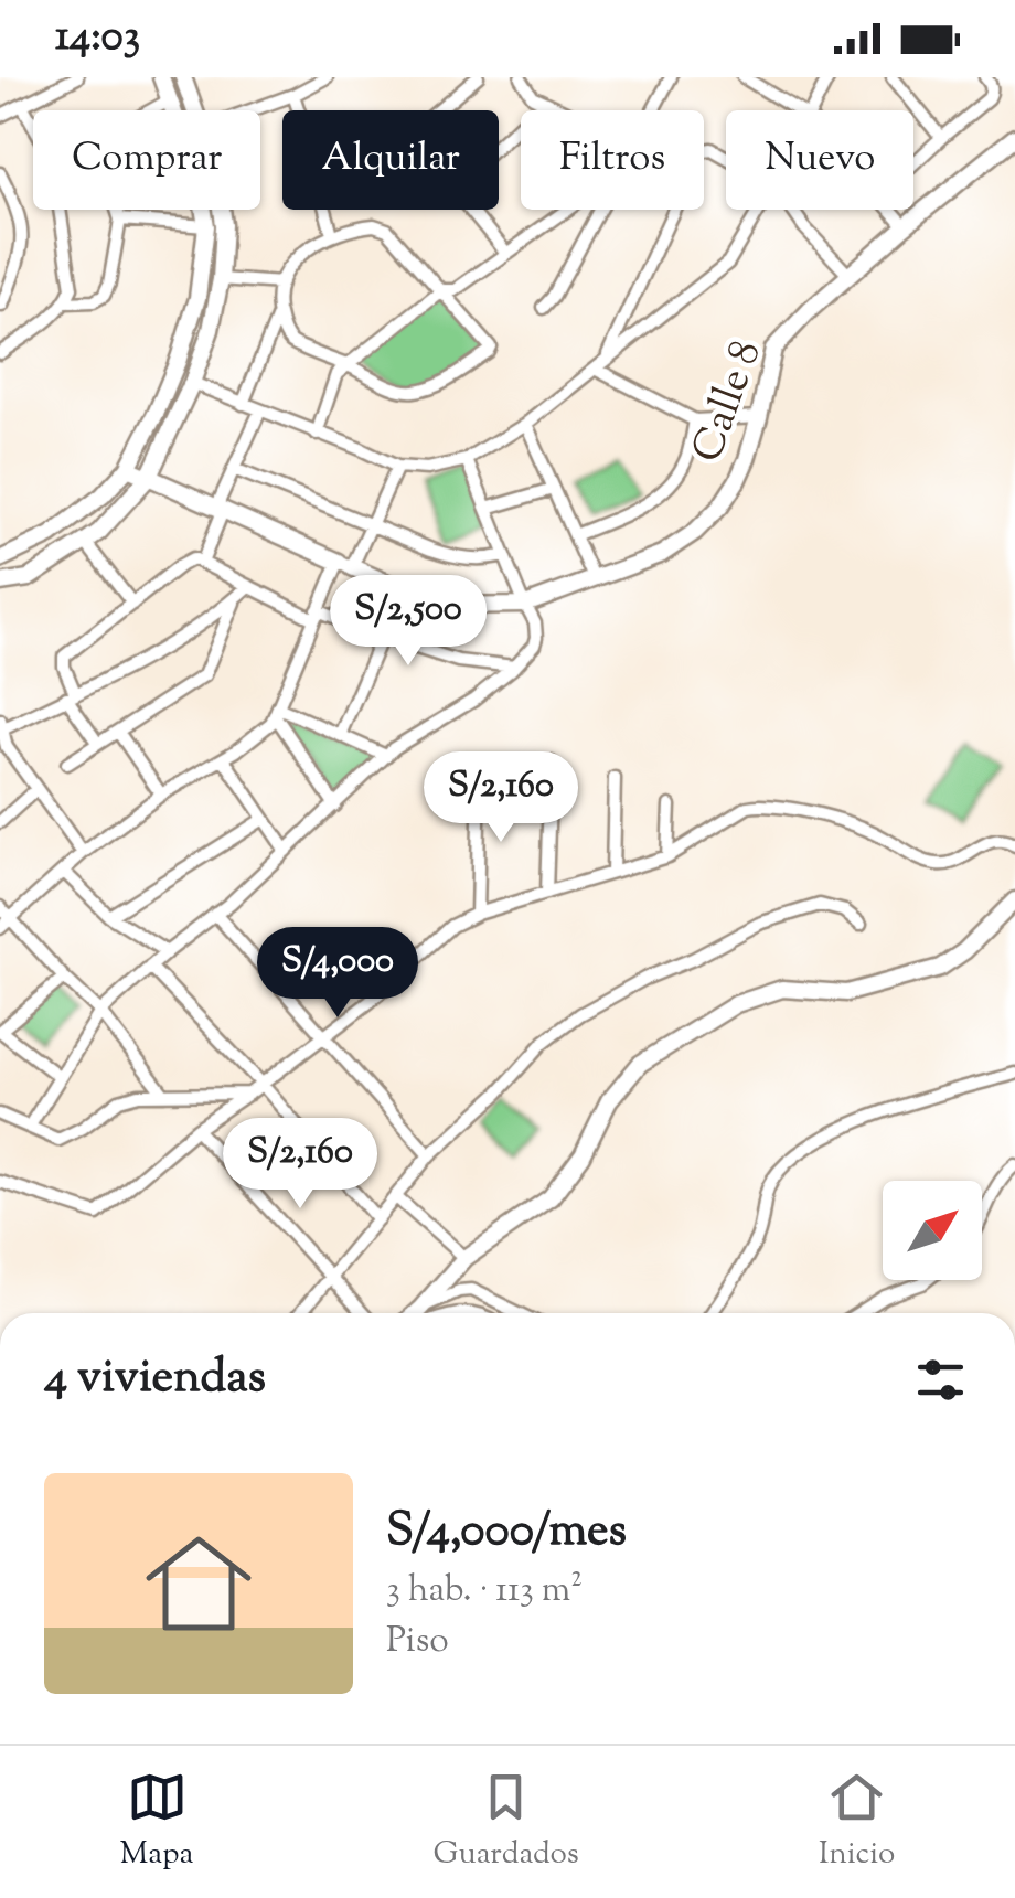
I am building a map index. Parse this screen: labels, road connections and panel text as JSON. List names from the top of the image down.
{
  "streets": {
    "street": ["Calle 8"]
  },
  "north": "top right",
  "page": {
    "status": "14:03",
    "chip": [
      "Comprar",
      "Alquilar",
      "Filtros",
      "Nuevo"
    ],
    "price": [
      "S/2,500",
      "S/2,160",
      "S/4,000",
      "S/2,160"
    ],
    "heading": "4 viviendas",
    "list": [
      {
        "name": "S/4,000/mes",
        "note": "3 hab. · 113 m² · Piso"
      }
    ],
    "tabs": ["Mapa", "Guardados", "Inicio"]
  }
}
